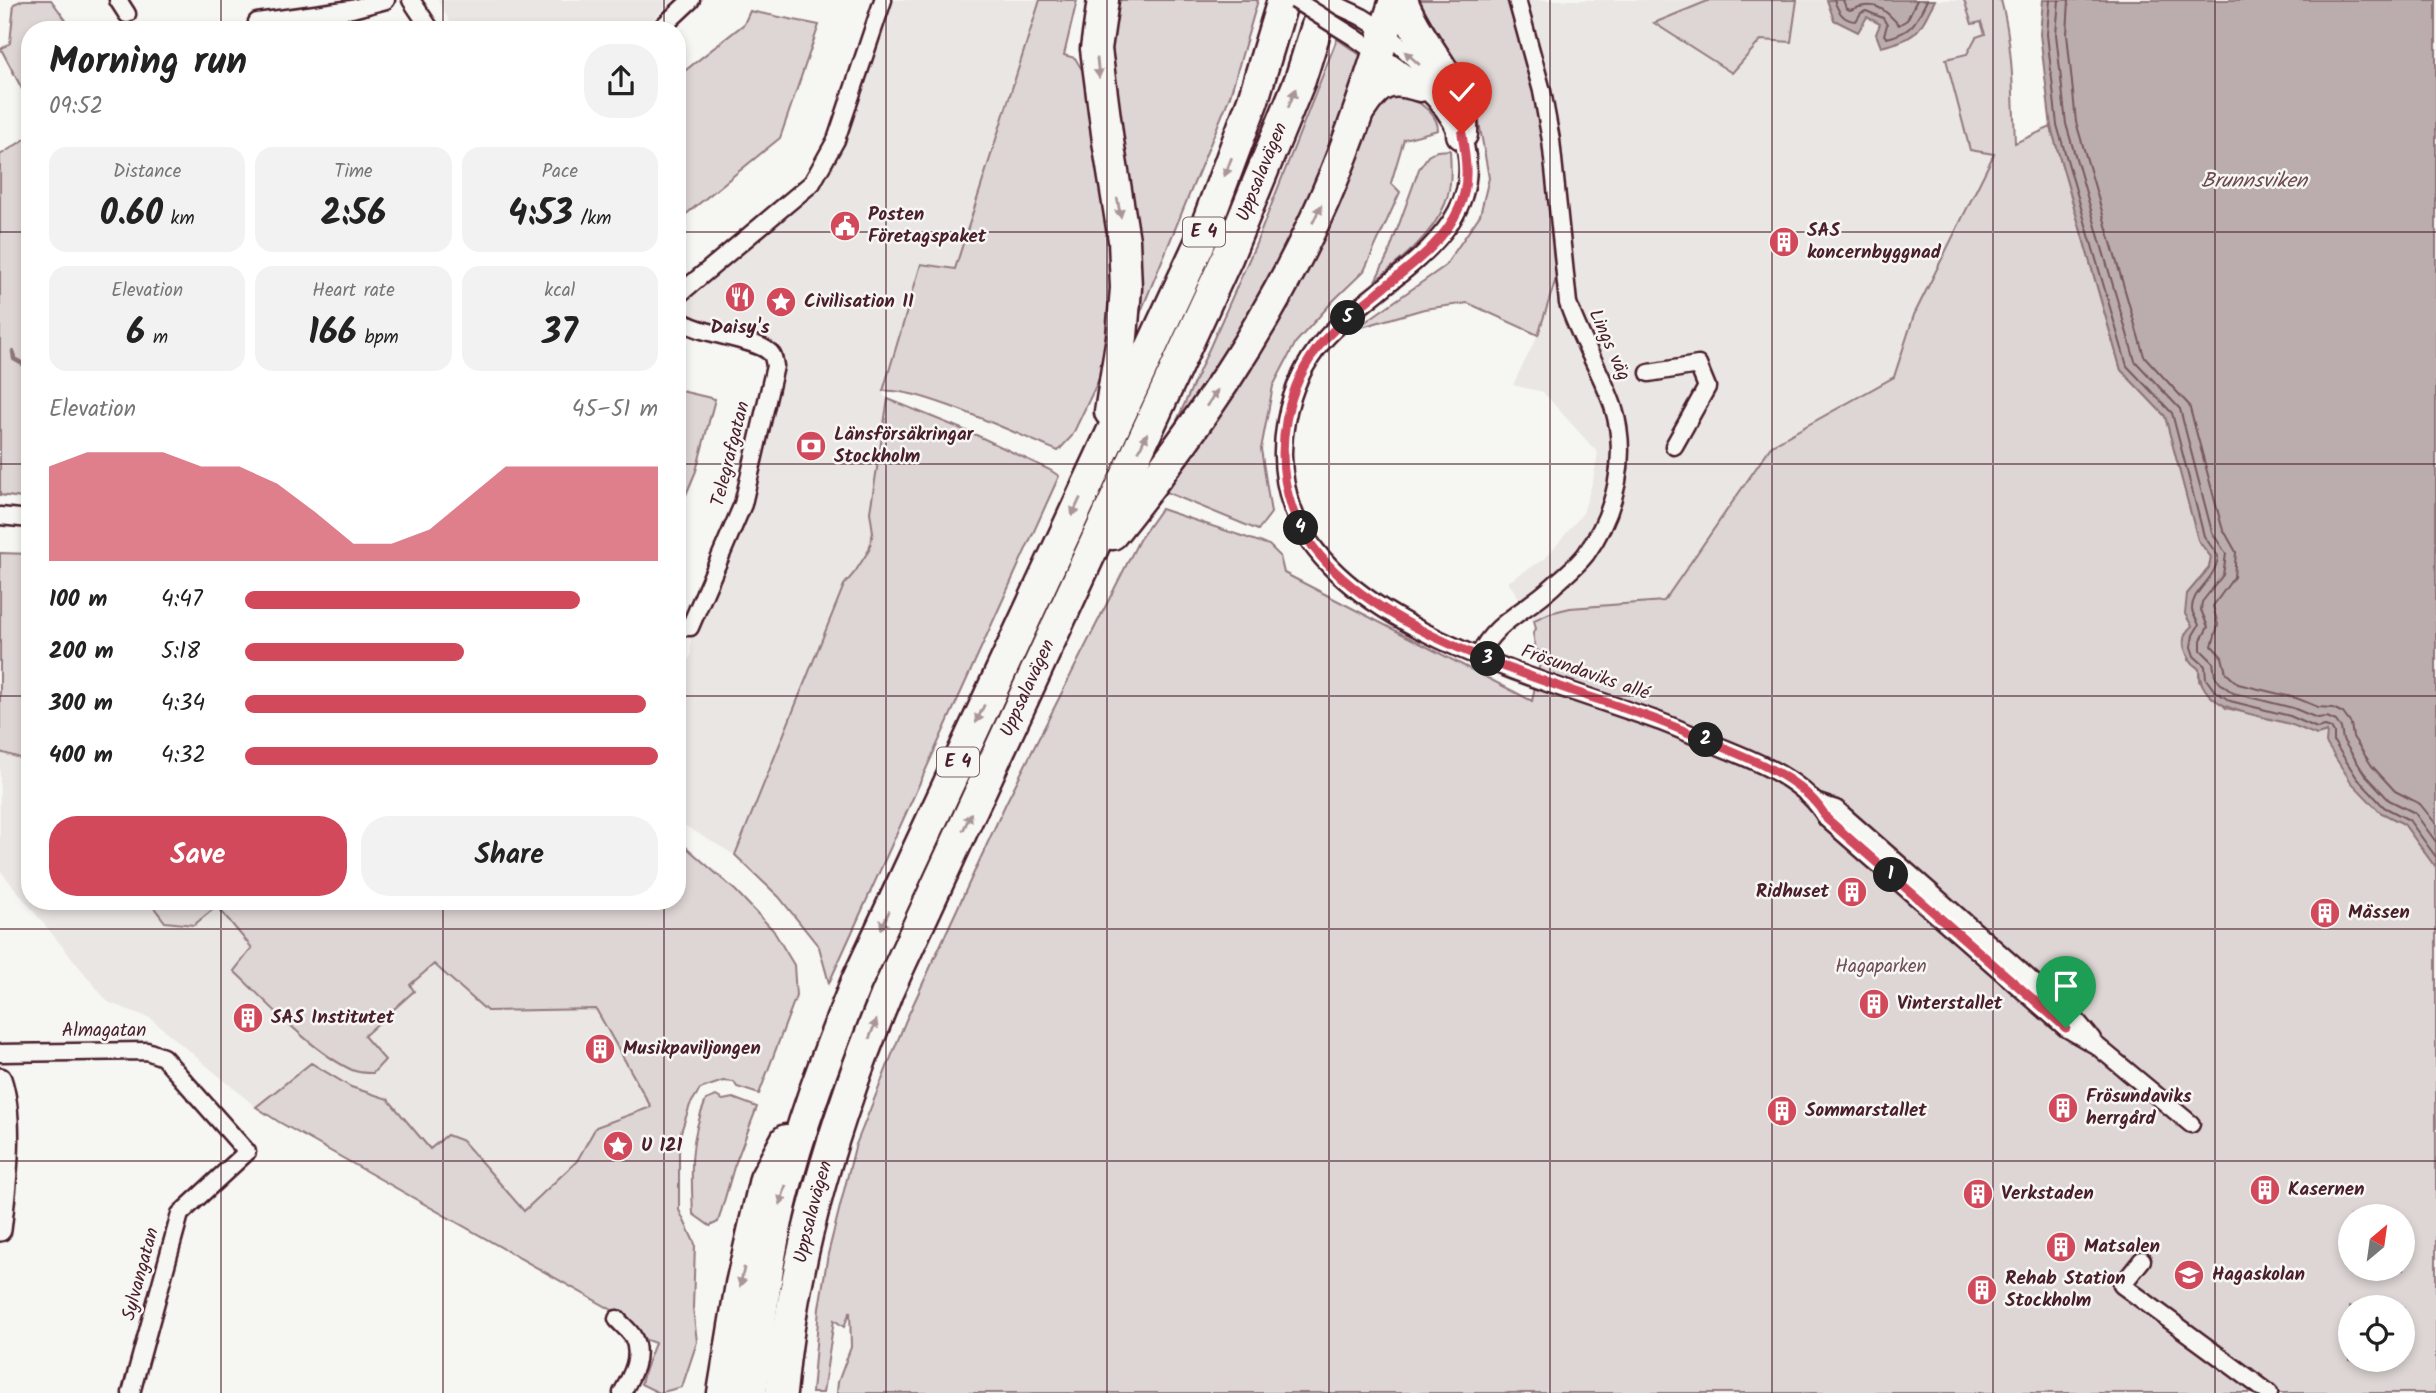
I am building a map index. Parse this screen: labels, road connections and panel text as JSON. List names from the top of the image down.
{
  "streets": {
    "highway": ["Uppsalavägen", "E 4"],
    "street": [
      "Lings väg",
      "Telegrafgatan",
      "Frösundaviks allé",
      "Almagatan",
      "Sylvangatan"
    ]
  },
  "crossings": [
    ["Lings väg", "Frösundaviks allé"],
    ["Almagatan", "Sylvangatan"]
  ],
  "water": ["Brunnsviken"],
  "parks": ["Hagaparken"],
  "places": {
    "public building": ["Posten Företagspaket"],
    "building": [
      "SAS koncernbyggnad",
      "Ridhuset",
      "Mässen",
      "Vinterstallet",
      "SAS Institutet",
      "Musikpaviljongen",
      "Frösundaviks herrgård",
      "Sommarstallet",
      "Kasernen",
      "Verkstaden",
      "Matsalen",
      "Rehab Station Stockholm"
    ],
    "restaurant": ["Daisy's"],
    "place": ["Civilisation II", "U 121"],
    "bank": ["Länsförsäkringar Stockholm"],
    "school or university": ["Hagaskolan"]
  },
  "north": "top right",
  "page": {
    "heading": ["Morning run", "09:52"],
    "stats": [
      ["Distance", "0.60 km"],
      ["Time", "2:56"],
      ["Pace", "4:53 /km"],
      ["Elevation", "6 m"],
      ["Heart rate", "166 bpm"],
      ["kcal", "37"]
    ],
    "pins": [
      "5",
      "4",
      "3",
      "2",
      "1"
    ],
    "chart": ["Elevation", "45–51 m"],
    "list": [
      {
        "name": "100 m",
        "note": "4:47"
      },
      {
        "name": "200 m",
        "note": "5:18"
      },
      {
        "name": "300 m",
        "note": "4:34"
      },
      {
        "name": "400 m",
        "note": "4:32"
      }
    ],
    "buttons": ["Save", "Share"]
  }
}
